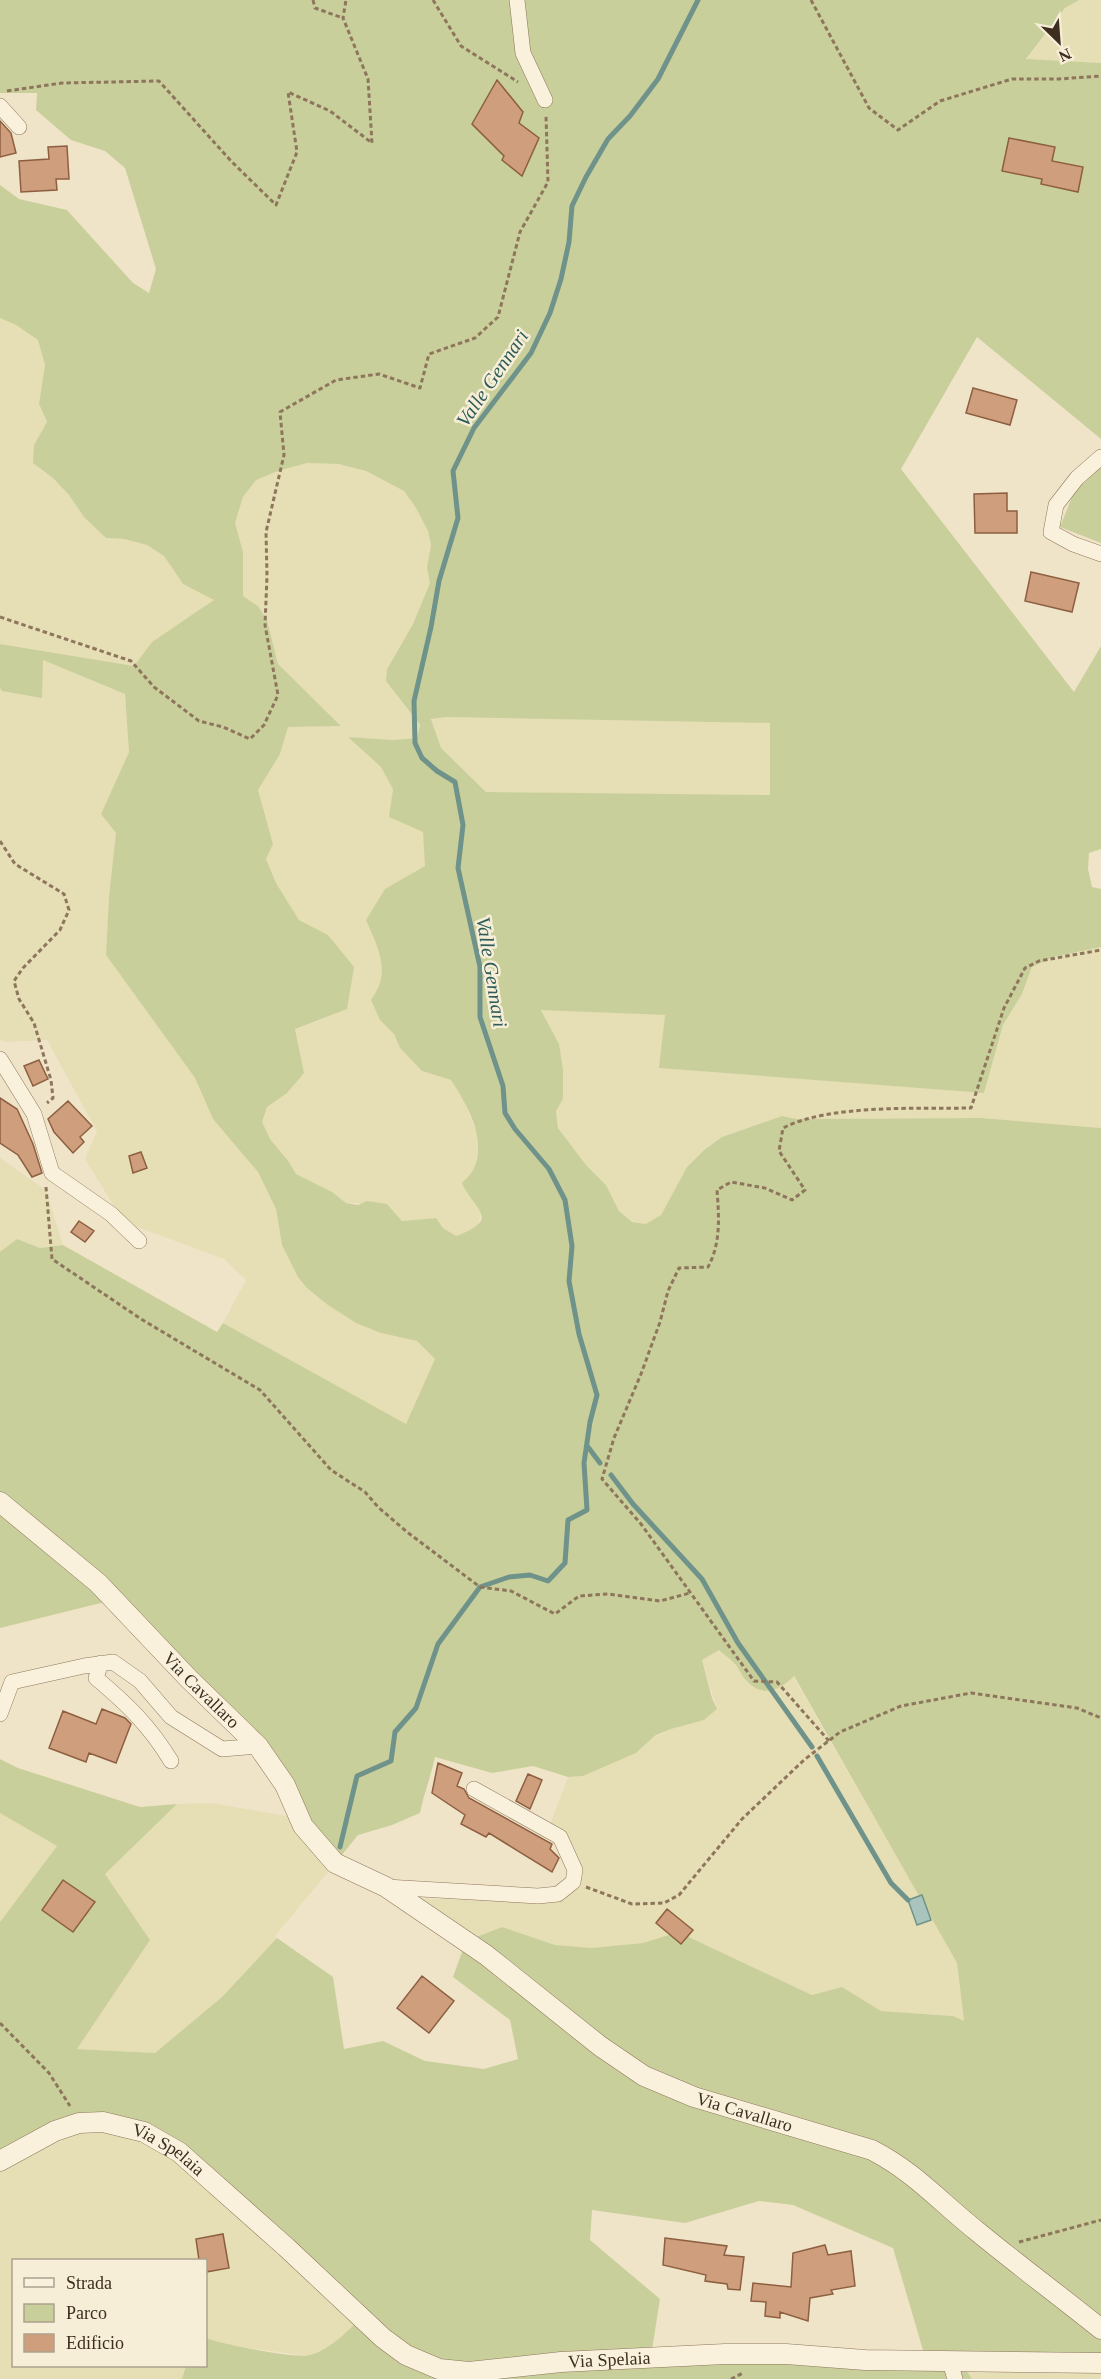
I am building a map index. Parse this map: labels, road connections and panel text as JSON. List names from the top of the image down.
{
  "streets": {
    "street": ["Via Cavallaro", "Via Spelaia"]
  },
  "water": ["Valle Gennari"],
  "legend": ["Strada", "Parco", "Edificio"],
  "north": "bottom right"
}
